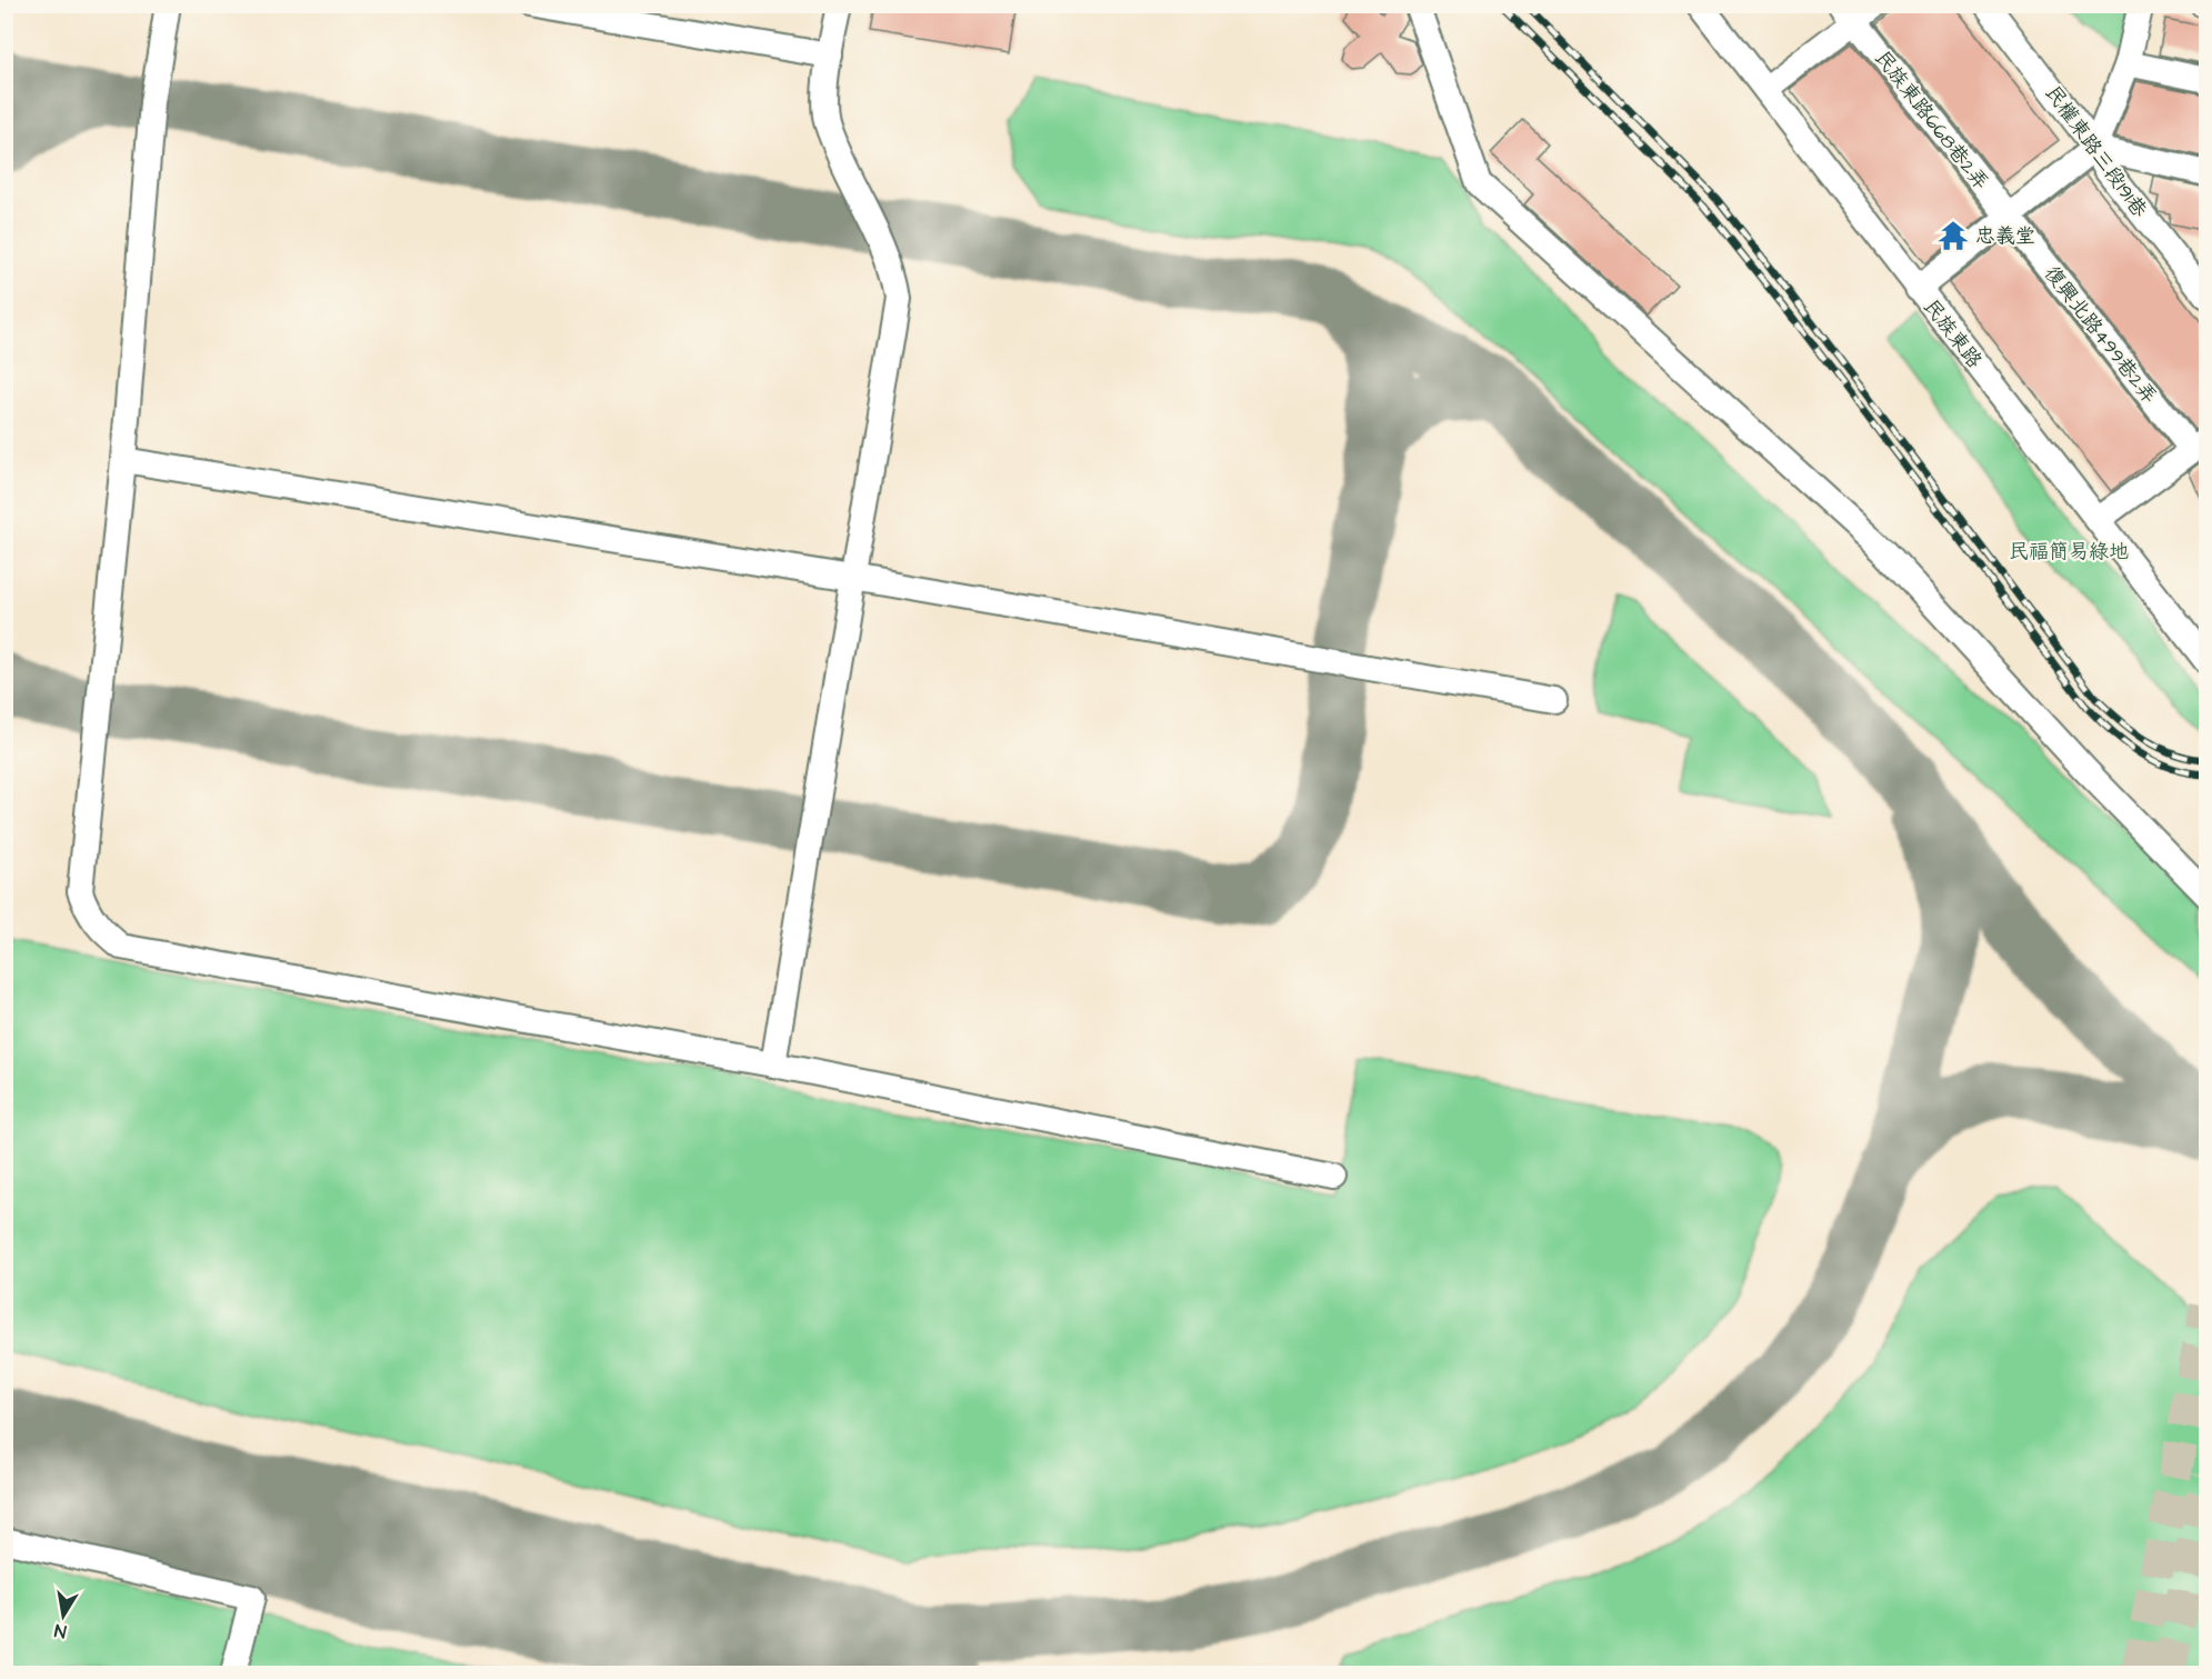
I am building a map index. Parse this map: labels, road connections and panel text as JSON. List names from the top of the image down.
{
  "streets": {
    "street": [
      "民族東路668巷2弄",
      "民權東路三段191巷",
      "民族東路",
      "復興北路499巷2弄"
    ]
  },
  "crossings": [
    ["民族東路668巷2弄", "復興北路499巷2弄"]
  ],
  "parks": ["民福簡易綠地"],
  "places": {
    "temple": ["忠義堂"]
  },
  "north": "bottom"
}
